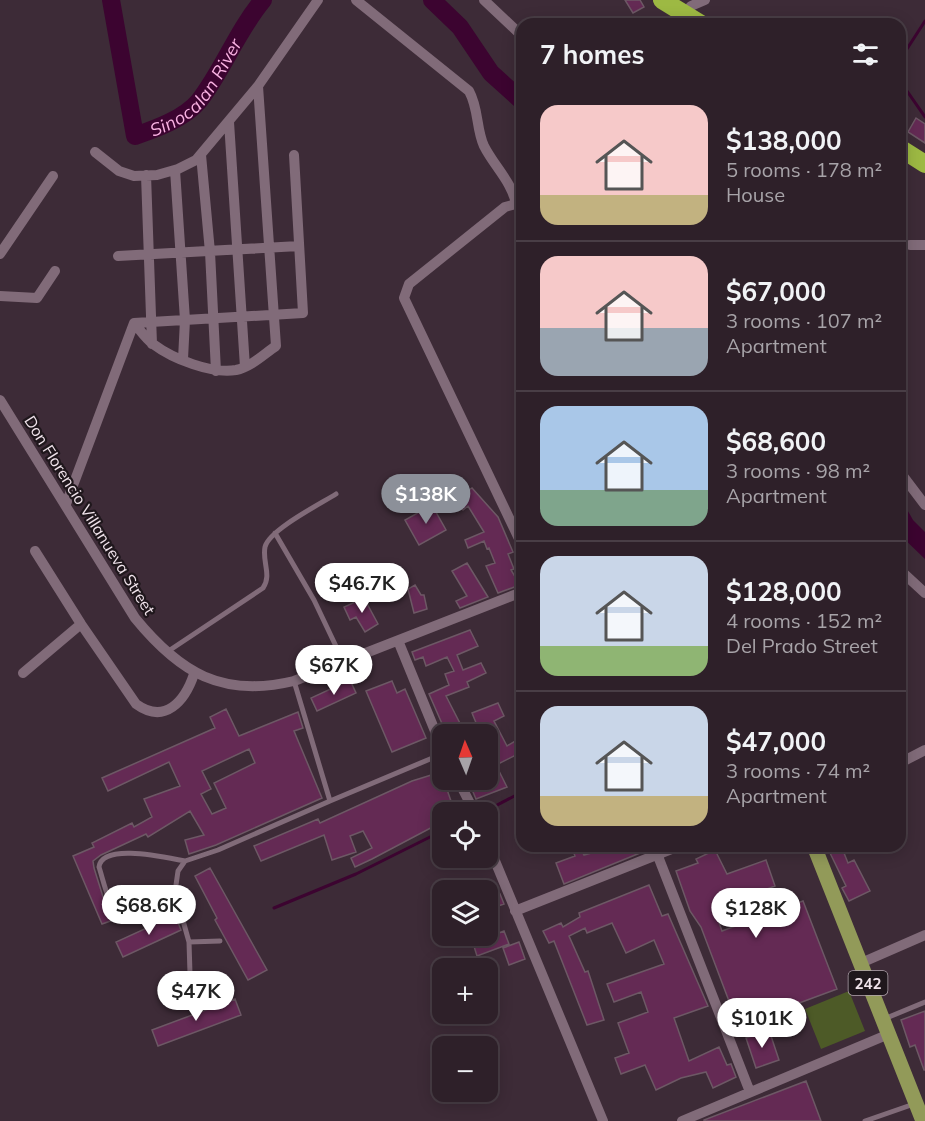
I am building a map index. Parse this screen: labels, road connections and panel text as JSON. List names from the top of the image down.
{
  "streets": {
    "main road": ["242"],
    "street": ["Don Florencio Villanueva Street"]
  },
  "water": ["Sinocalan River"],
  "north": "top",
  "page": {
    "heading": "7 homes",
    "list": [
      {
        "name": "$138,000",
        "note": "5 rooms · 178 m² · House"
      },
      {
        "name": "$67,000",
        "note": "3 rooms · 107 m² · Apartment"
      },
      {
        "name": "$68,600",
        "note": "3 rooms · 98 m² · Apartment"
      },
      {
        "name": "$128,000",
        "note": "4 rooms · 152 m² · Del Prado Street"
      },
      {
        "name": "$47,000",
        "note": "3 rooms · 74 m² · Apartment"
      }
    ],
    "price": [
      "$138K",
      "$46.7K",
      "$67K",
      "$68.6K",
      "$128K",
      "$47K",
      "$101K"
    ],
    "map_buttons": ["+", "−"]
  }
}
